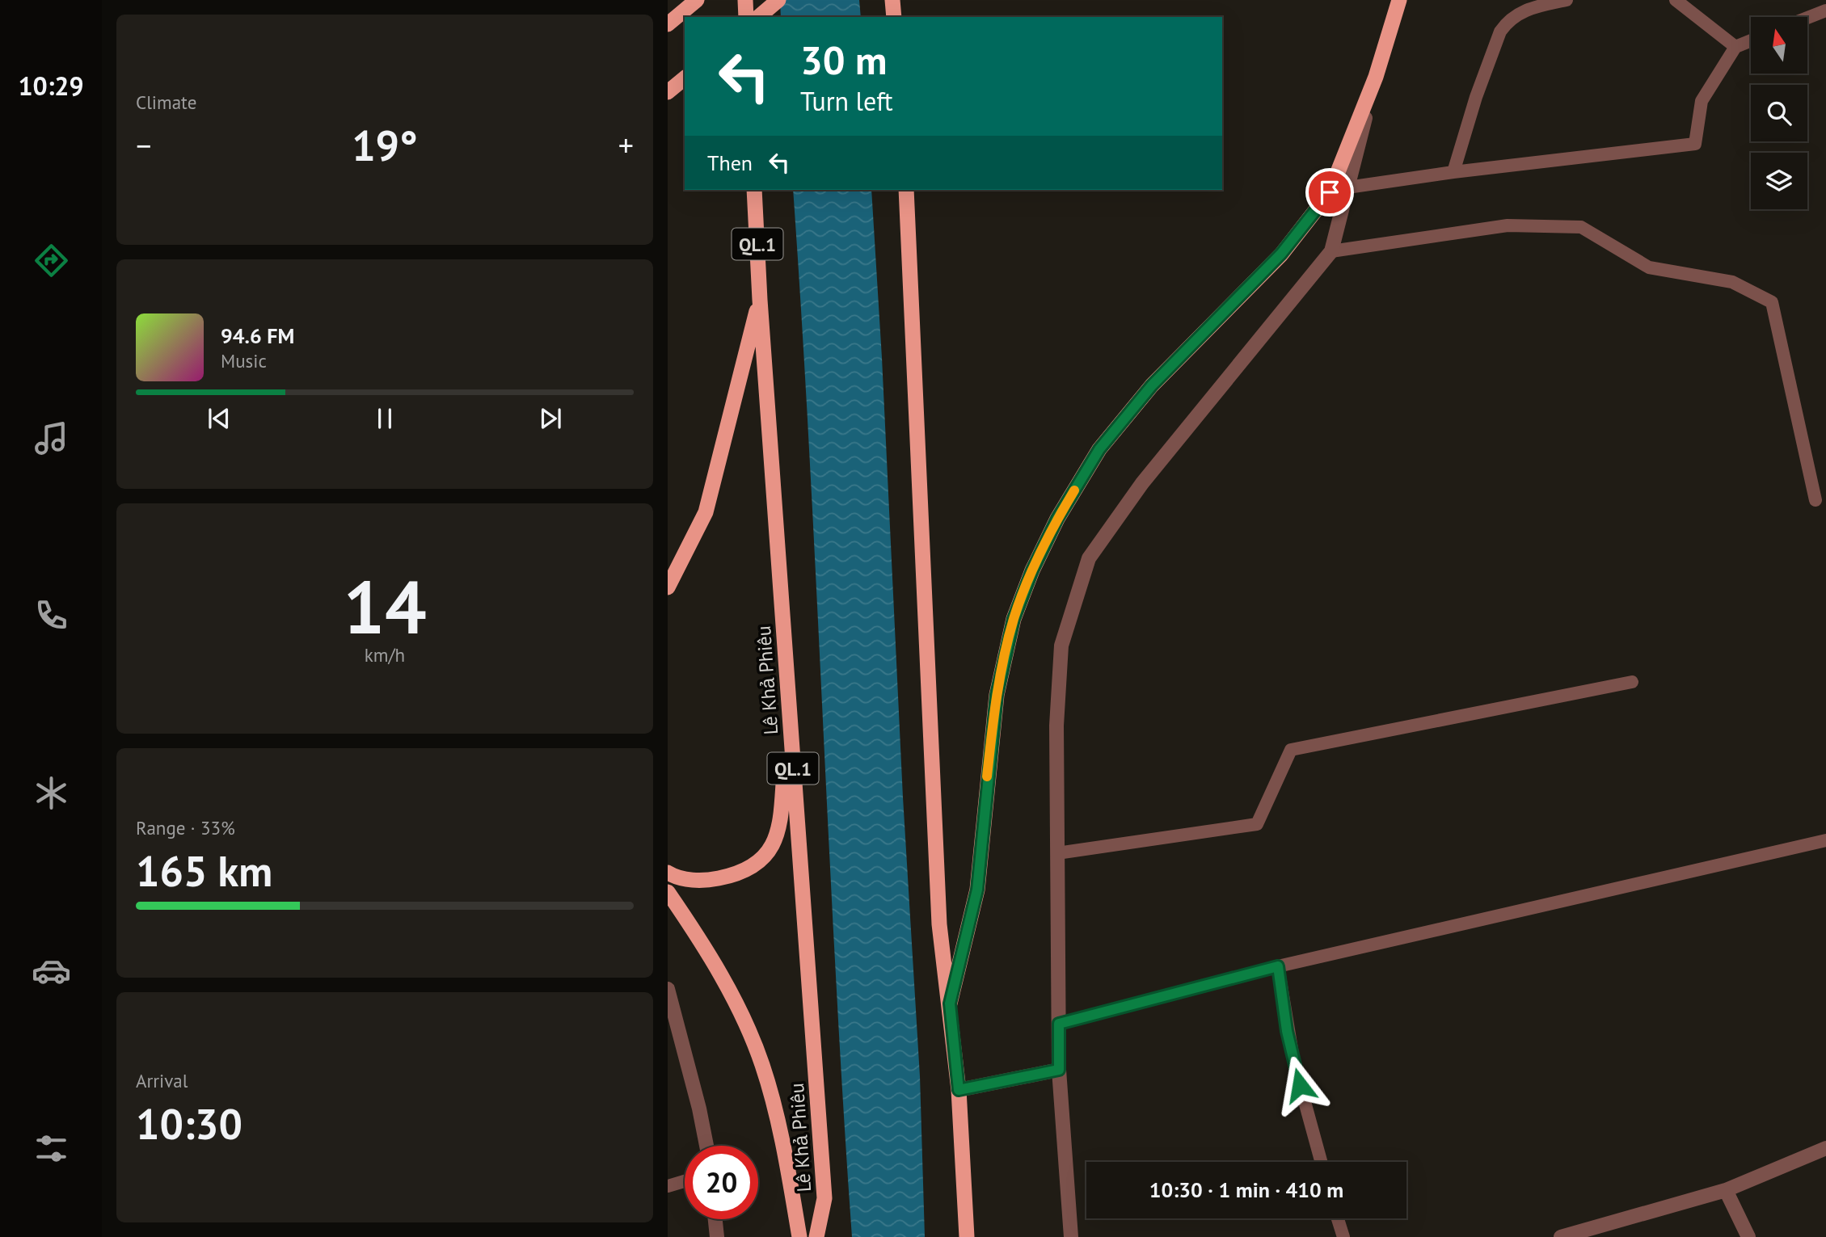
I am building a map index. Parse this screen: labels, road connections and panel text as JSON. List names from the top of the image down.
{
  "streets": {
    "highway": ["QL.1", "Lê Khả Phiêu"]
  },
  "north": "top",
  "page": {
    "tabs": "10:29",
    "tile": [
      "Climate",
      ["14", "km/h"],
      ["Range · 33%", "165 km"],
      ["Arrival", "10:30"]
    ],
    "turn": ["30 m", "Turn left"],
    "heat": ["−", "19°", "+"],
    "then": "Then",
    "song": ["94.6 FM", "Music"],
    "limit": "20",
    "trip": "10:30 · 1 min · 410 m"
  }
}
